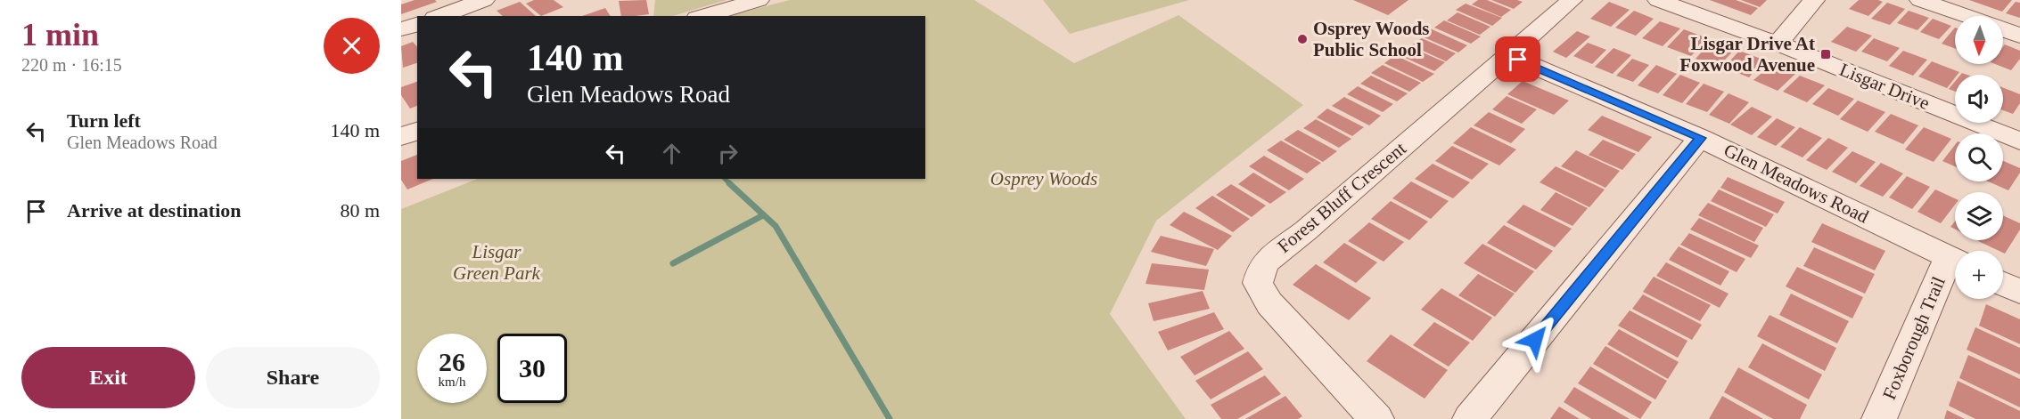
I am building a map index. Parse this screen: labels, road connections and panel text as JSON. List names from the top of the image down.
{
  "streets": {
    "street": [
      "Lisgar Drive",
      "Glen Meadows Road",
      "Forest Bluff Crescent",
      "Foxborough Trail"
    ]
  },
  "crossings": [
    ["Glen Meadows Road", "Forest Bluff Crescent"]
  ],
  "parks": ["Osprey Woods", "Lisgar Green Park"],
  "places": {
    "other": ["Osprey Woods Public School"],
    "transit": ["Lisgar Drive At Foxwood Avenue"]
  },
  "north": "bottom",
  "page": {
    "heading": ["1 min", "220 m · 16:15"],
    "map_buttons": "+",
    "turn": ["140 m", "Glen Meadows Road"],
    "list": [
      {
        "name": "Turn left",
        "note": "Glen Meadows Road",
        "value": "140 m"
      },
      {
        "name": "Arrive at destination",
        "value": "80 m"
      }
    ],
    "speed": "26 km/h",
    "limit": "30",
    "buttons": ["Exit", "Share"]
  }
}
